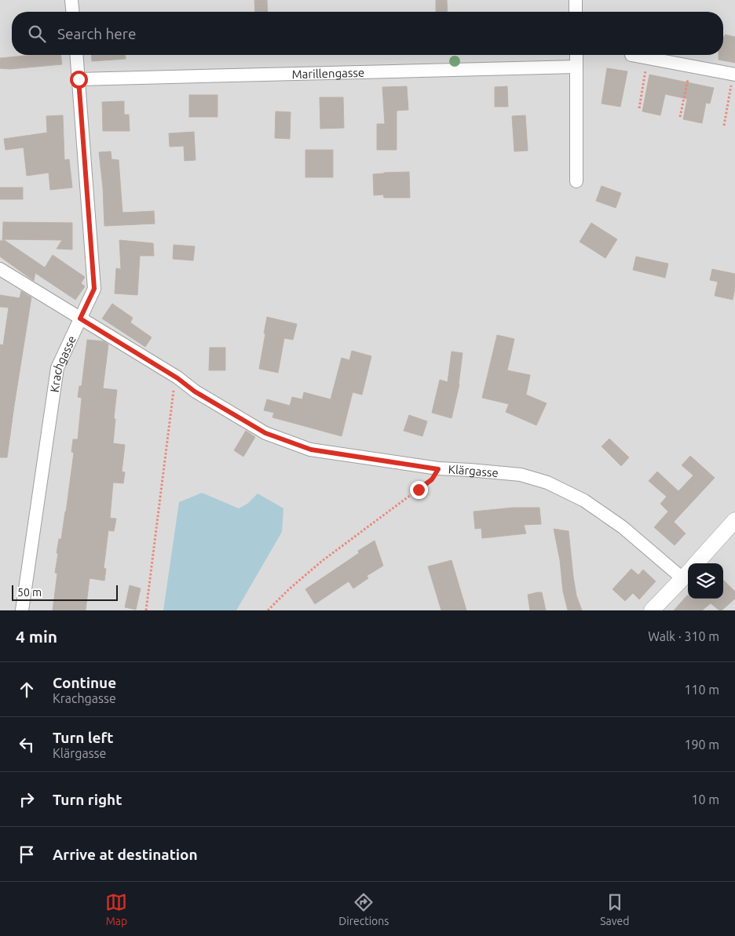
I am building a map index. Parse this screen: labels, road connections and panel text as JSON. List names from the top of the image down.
{
  "streets": {
    "street": ["Marillengasse", "Krachgasse", "Klärgasse"]
  },
  "crossings": [
    ["Marillengasse", "Krachgasse"],
    ["Krachgasse", "Klärgasse"]
  ],
  "scale_bar": "50 m",
  "page": {
    "search": "Search here",
    "scale": "50 m",
    "heading": ["4 min", "Walk · 310 m"],
    "list": [
      ["Continue", "Krachgasse", "110 m"],
      ["Turn left", "Klärgasse", "190 m"],
      ["Turn right", "10 m"],
      "Arrive at destination"
    ],
    "nav": ["Map", "Directions", "Saved"]
  }
}
